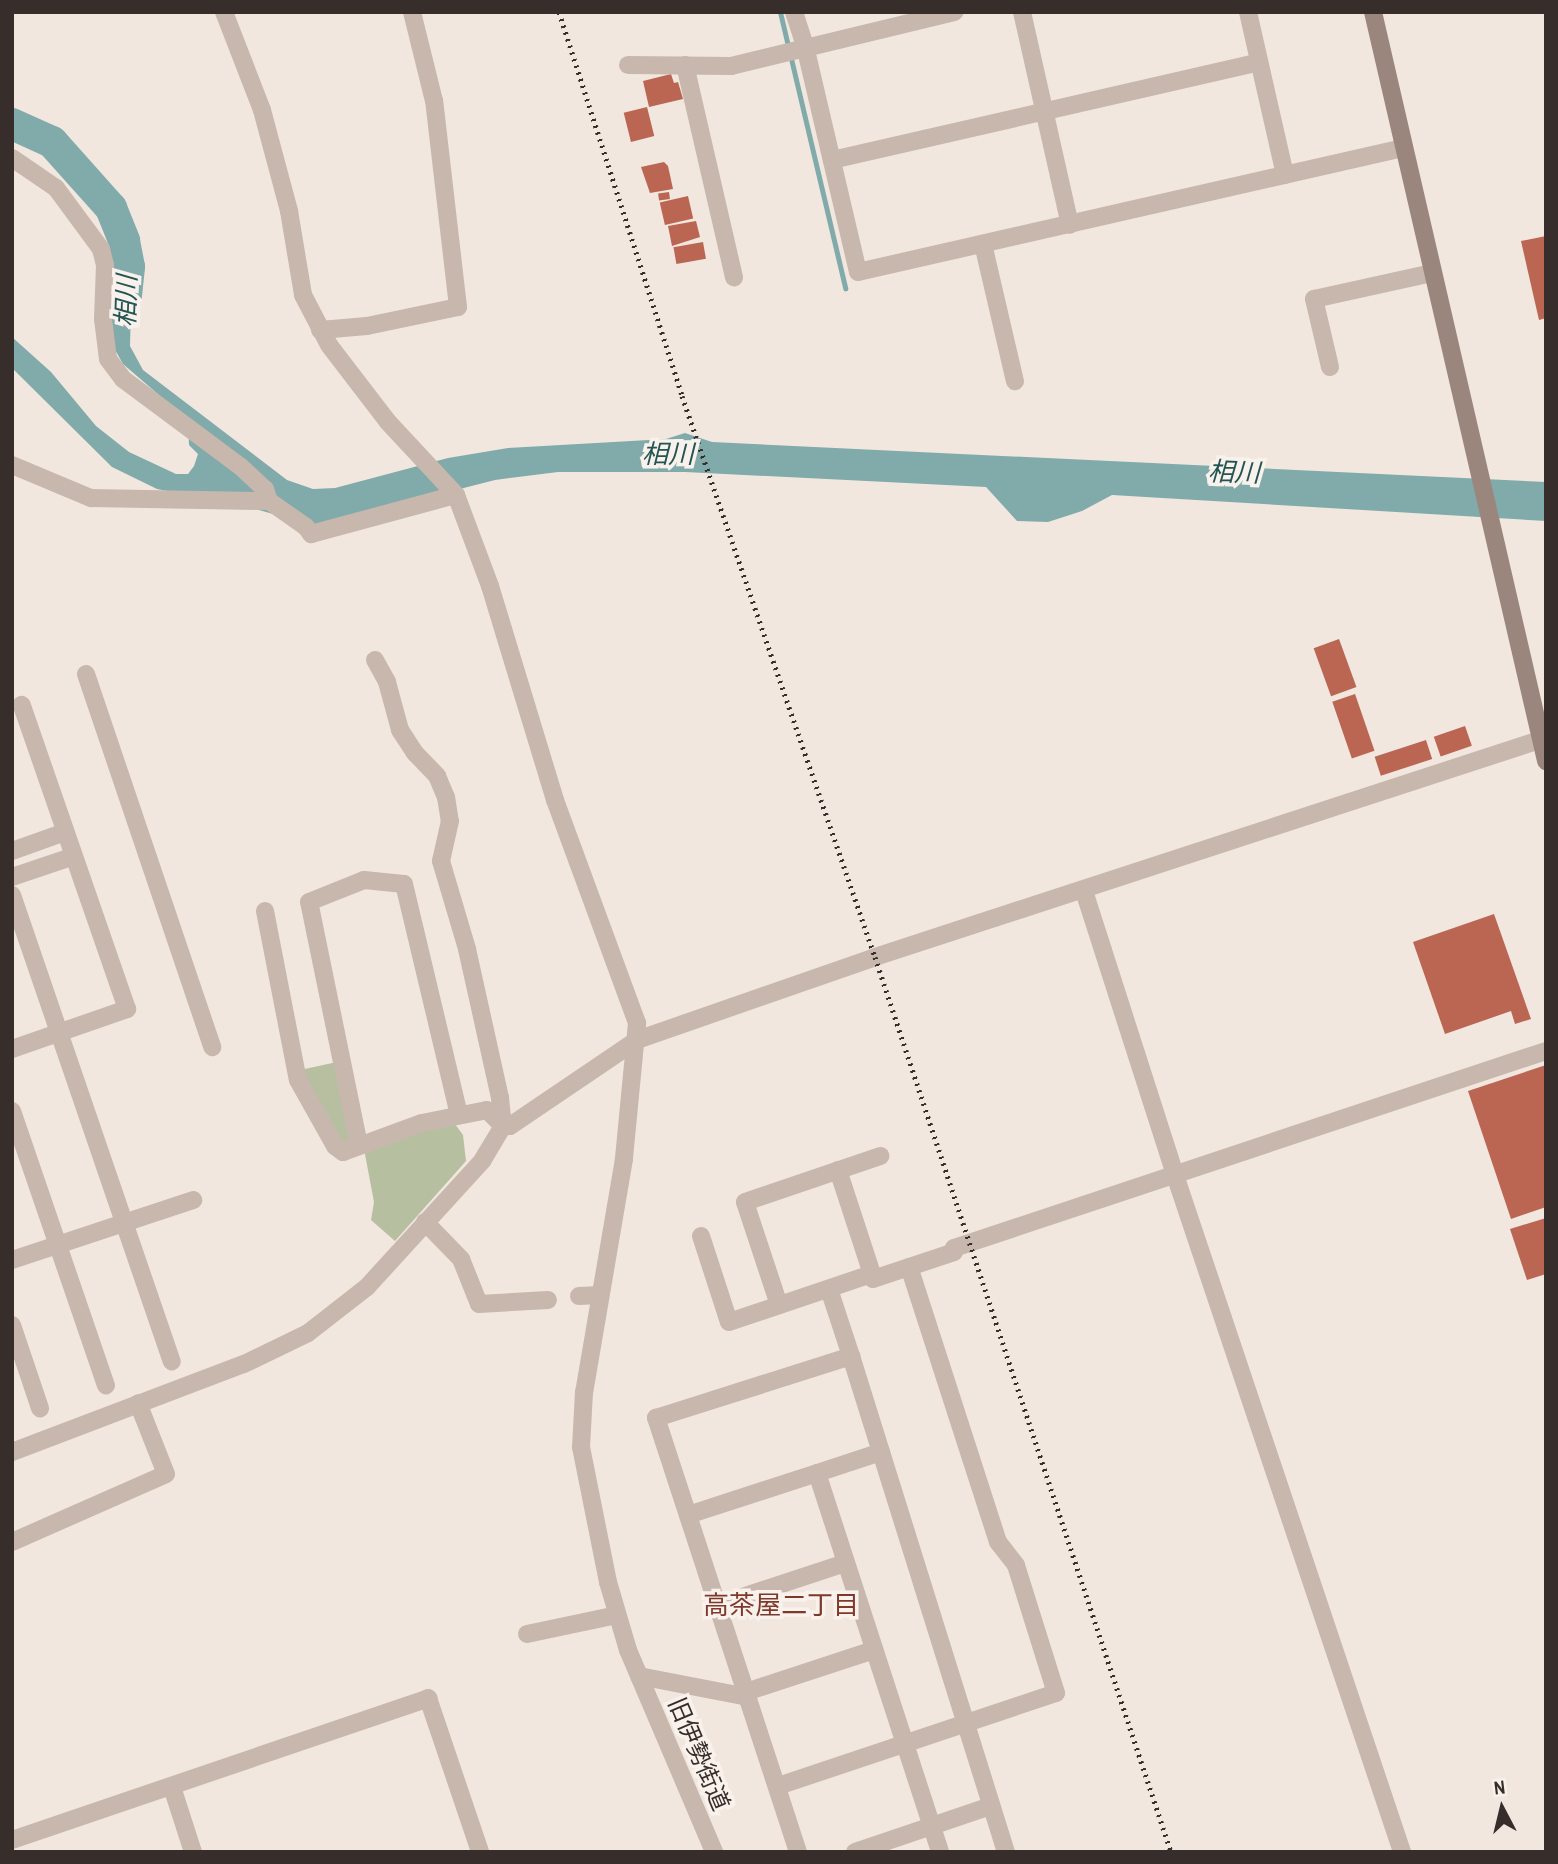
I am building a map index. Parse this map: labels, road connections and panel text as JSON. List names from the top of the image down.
{
  "streets": {
    "street": ["旧伊勢街道"]
  },
  "districts": ["高茶屋二丁目"],
  "water": ["相川"],
  "north": "top"
}
